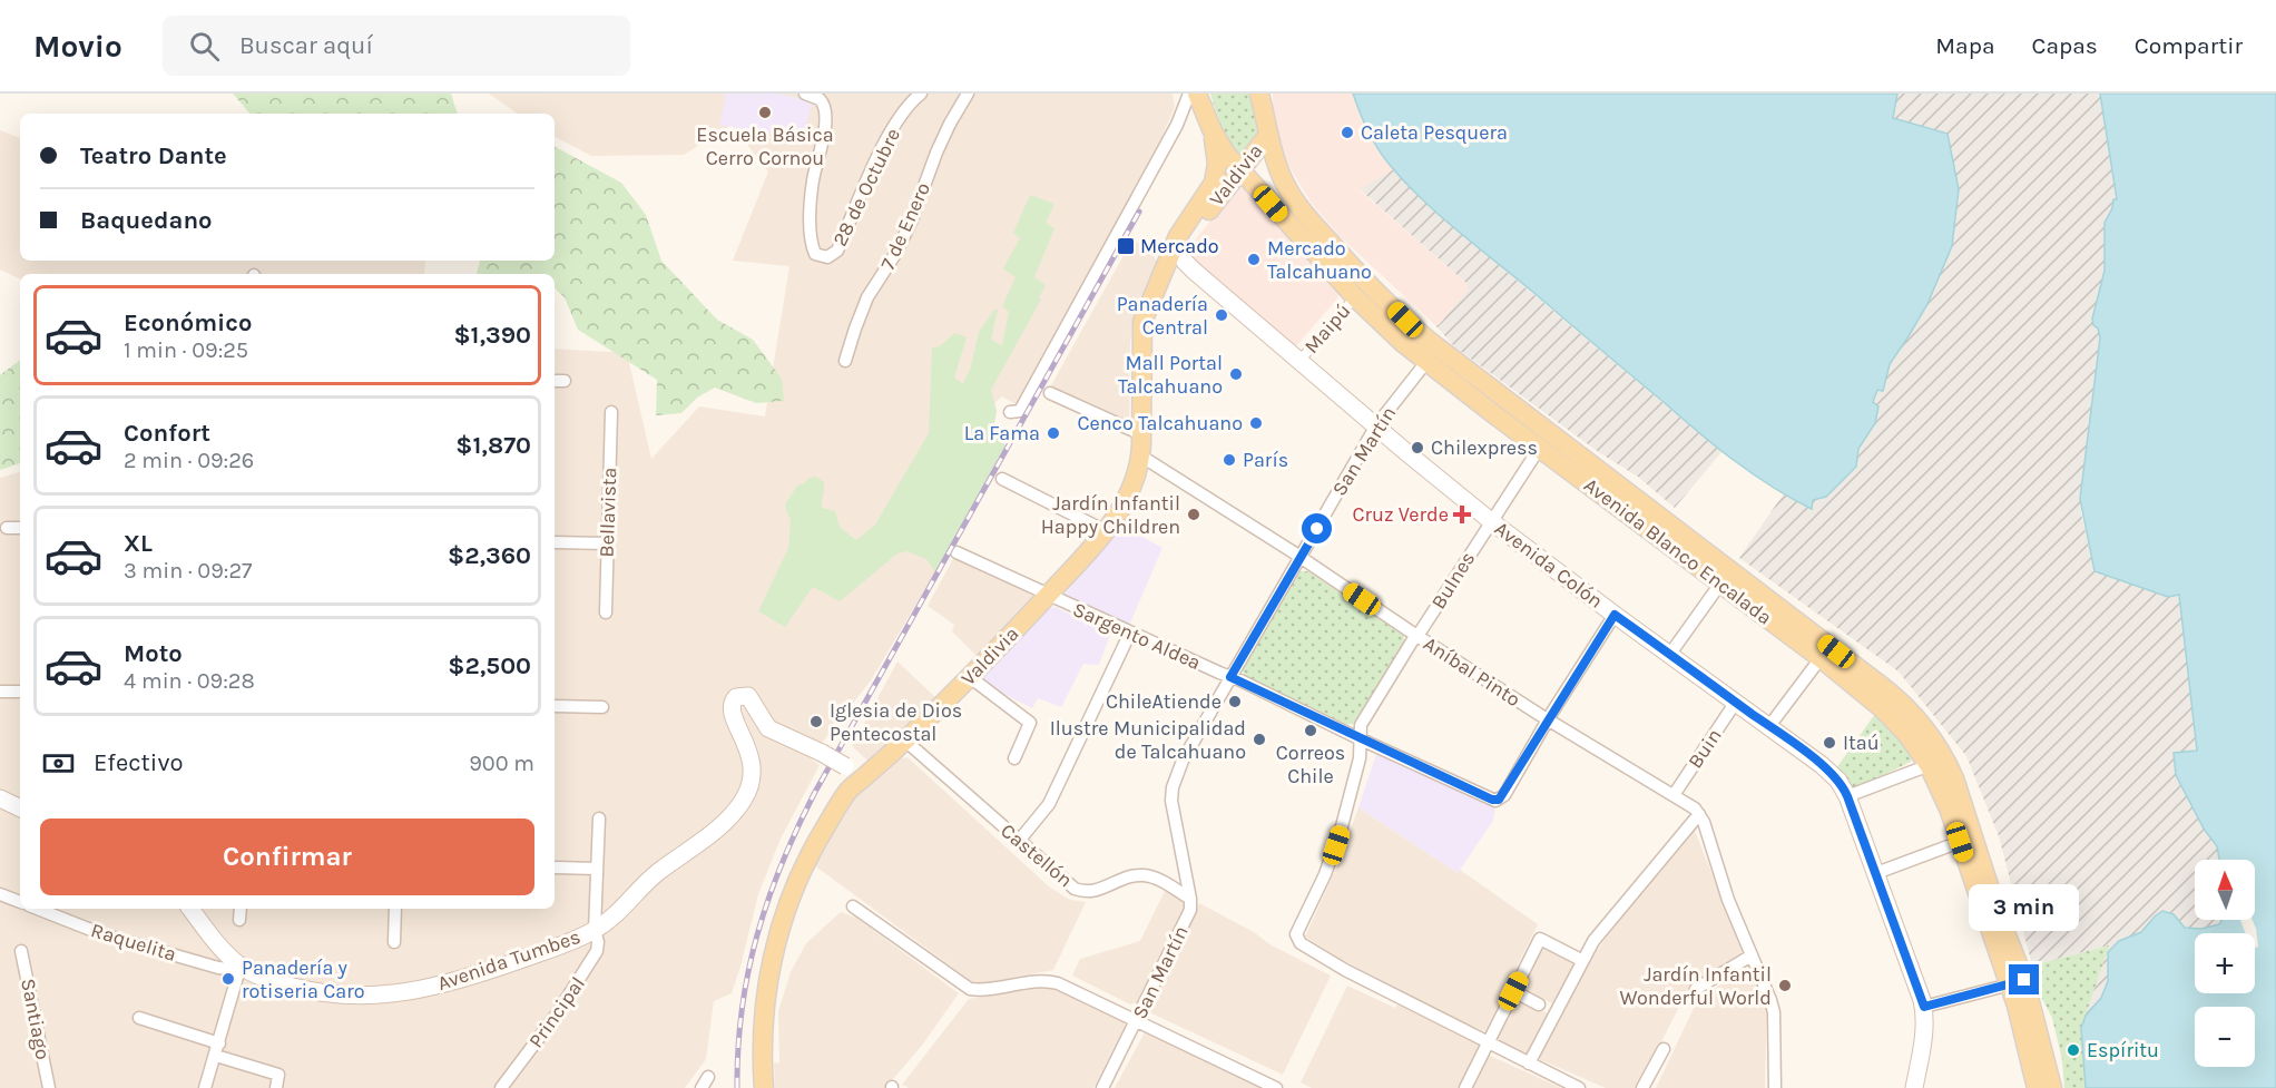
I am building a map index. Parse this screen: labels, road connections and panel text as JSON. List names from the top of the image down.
{
  "streets": {
    "main road": [
      "Valdivia",
      "Avenida Blanco Encalada",
      "Avenida Colón",
      "Avenida Tumbes"
    ],
    "street": [
      "28 de Octubre",
      "7 de Enero",
      "Maipú",
      "San Martín",
      "Bellavista",
      "Bulnes",
      "Sargento Aldea",
      "Aníbal Pinto",
      "Buin",
      "Castellón",
      "Raquelita",
      "Principal",
      "Santiago"
    ]
  },
  "crossings": [
    ["Valdivia", "Avenida Blanco Encalada"],
    ["Valdivia", "Avenida Colón"],
    ["Valdivia", "Sargento Aldea"],
    ["Valdivia", "Aníbal Pinto"],
    ["Valdivia", "Castellón"],
    ["Valdivia", "Avenida Tumbes"],
    ["Maipú", "Avenida Blanco Encalada"],
    ["Maipú", "Avenida Colón"],
    ["San Martín", "Avenida Blanco Encalada"],
    ["San Martín", "Avenida Colón"],
    ["San Martín", "Sargento Aldea"],
    ["San Martín", "Aníbal Pinto"],
    ["San Martín", "Castellón"],
    ["Avenida Blanco Encalada", "Bulnes"],
    ["Avenida Colón", "Bulnes"],
    ["Avenida Colón", "Buin"],
    ["Bulnes", "Sargento Aldea"],
    ["Bulnes", "Aníbal Pinto"],
    ["Sargento Aldea", "Aníbal Pinto"],
    ["Aníbal Pinto", "Buin"],
    ["Raquelita", "Avenida Tumbes"],
    ["Avenida Tumbes", "Principal"]
  ],
  "places": {
    "other": [
      "Escuela Básica Cerro Cornou",
      "Caleta Pesquera",
      "Mercado Talcahuano",
      "Panadería Central",
      "Mall Portal Talcahuano",
      "Cenco Talcahuano",
      "La Fama",
      "Chilexpress",
      "París",
      "Jardín Infantil Happy Children",
      "ChileAtiende",
      "Iglesia de Dios Pentecostal",
      "Correos Chile",
      "Ilustre Municipalidad de Talcahuano",
      "Itaú",
      "Panadería y rotiseria Caro",
      "Jardín Infantil Wonderful World",
      "Espíritu"
    ],
    "transit": ["Mercado"],
    "health": ["Cruz Verde"]
  },
  "north": "top",
  "page": {
    "header": "Movio",
    "search": "Buscar aquí",
    "nav": ["Mapa", "Capas", "Compartir"],
    "banner": ["Teatro Dante", "Baquedano"],
    "list": [
      {
        "name": "Económico",
        "note": "1 min · 09:25",
        "value": "$1,390"
      },
      {
        "name": "Confort",
        "note": "2 min · 09:26",
        "value": "$1,870"
      },
      {
        "name": "XL",
        "note": "3 min · 09:27",
        "value": "$2,360"
      },
      {
        "name": "Moto",
        "note": "4 min · 09:28",
        "value": "$2,500"
      }
    ],
    "pay": ["Efectivo", "900 m"],
    "buttons": "Confirmar",
    "map_buttons": ["+", "−"],
    "bubble": "3 min"
  }
}
